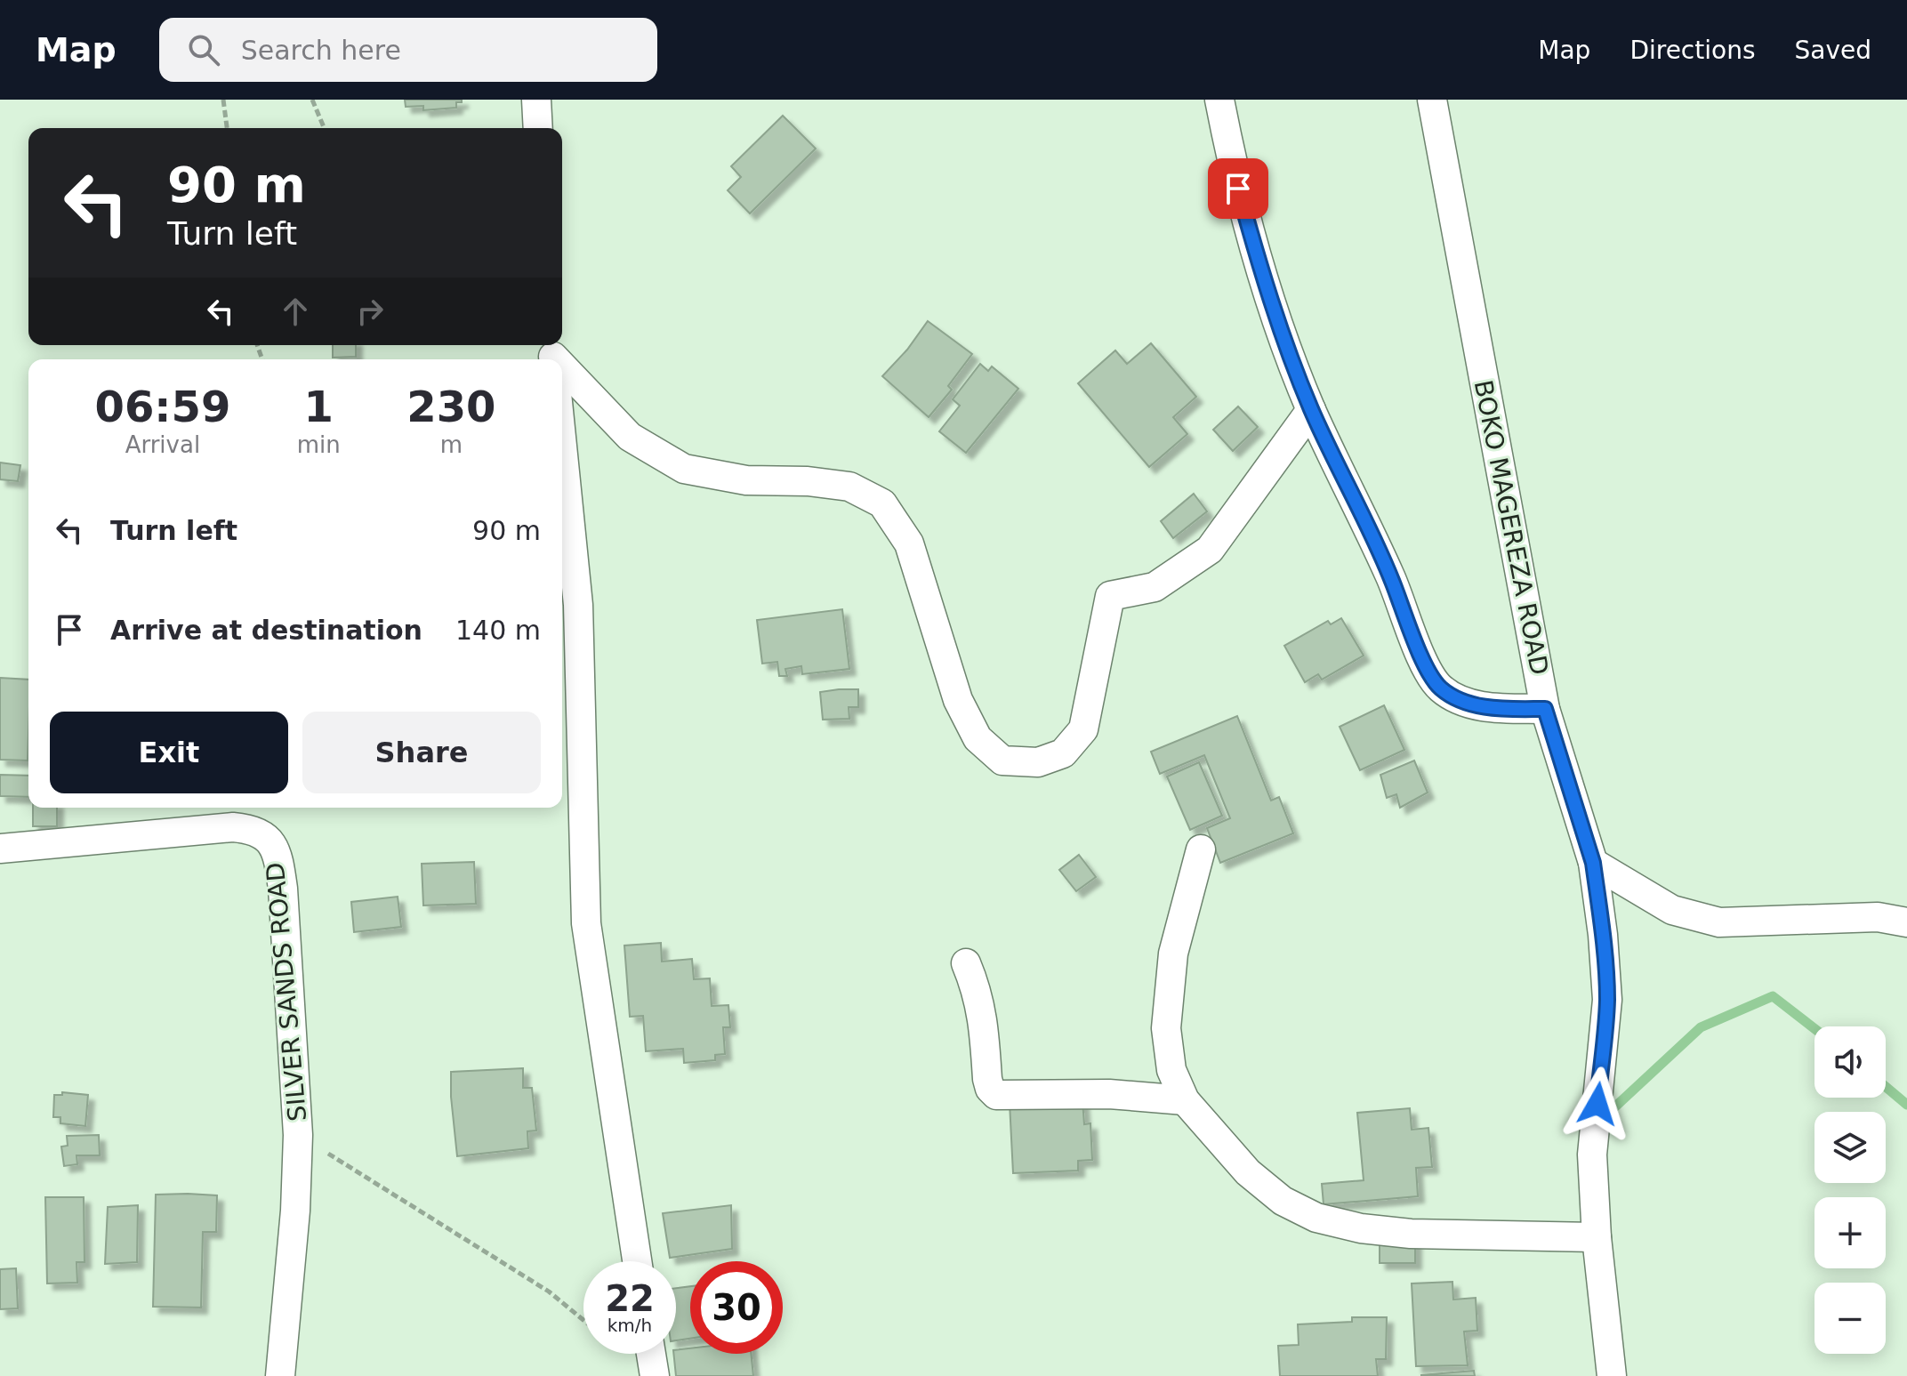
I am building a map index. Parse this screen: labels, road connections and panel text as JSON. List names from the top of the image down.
{
  "streets": {
    "street": ["BOKO MAGEREZA ROAD", "SILVER SANDS ROAD"]
  },
  "page": {
    "header": "Map",
    "search": "Search here",
    "nav": ["Map", "Directions", "Saved"],
    "turn": ["90 m", "Turn left"],
    "eta": [
      "06:59",
      "Arrival",
      "1",
      "min",
      "230",
      "m"
    ],
    "list": [
      {
        "name": "Turn left",
        "value": "90 m"
      },
      {
        "name": "Arrive at destination",
        "value": "140 m"
      }
    ],
    "buttons": ["Exit", "Share"],
    "map_buttons": ["+", "−"],
    "speed": "22 km/h",
    "limit": "30"
  }
}
